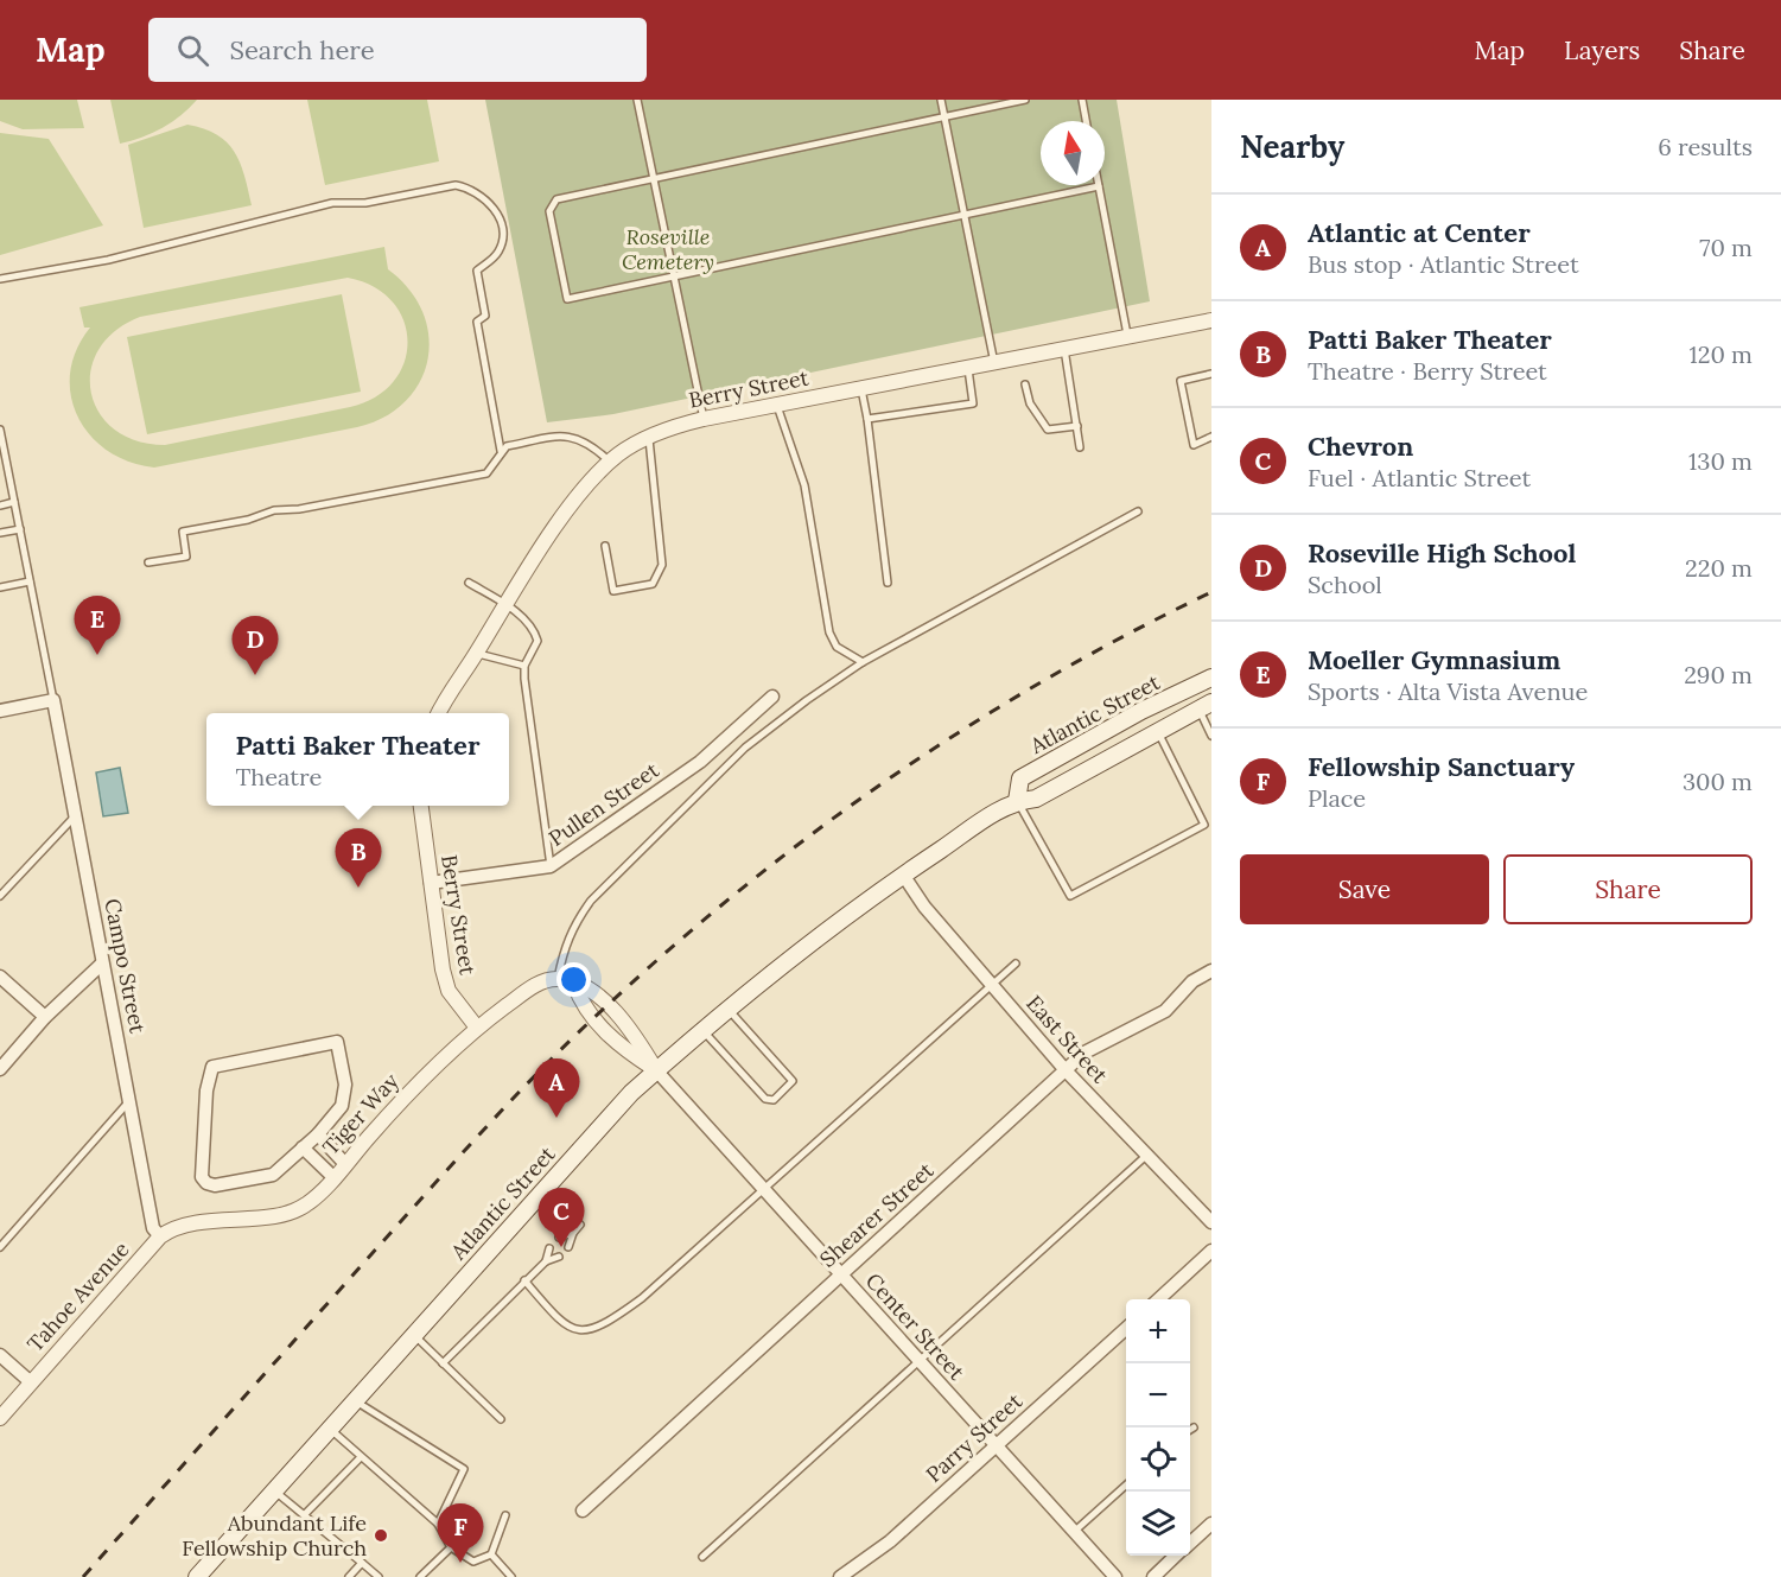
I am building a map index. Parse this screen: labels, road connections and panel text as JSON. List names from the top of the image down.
{
  "streets": {
    "main road": ["Atlantic Street"],
    "street": [
      "Berry Street",
      "Pullen Street",
      "Campo Street",
      "East Street",
      "Tiger Way",
      "Shearer Street",
      "Tahoe Avenue",
      "Center Street",
      "Parry Street"
    ]
  },
  "crossings": [
    ["Berry Street", "Pullen Street"],
    ["Berry Street", "Tiger Way"],
    ["Atlantic Street", "East Street"],
    ["Atlantic Street", "Center Street"],
    ["Campo Street", "Tiger Way"],
    ["Campo Street", "Tahoe Avenue"],
    ["East Street", "Shearer Street"],
    ["Tiger Way", "Tahoe Avenue"],
    ["Shearer Street", "Center Street"],
    ["Center Street", "Parry Street"]
  ],
  "parks": ["Roseville Cemetery"],
  "places": ["Abundant Life Fellowship Church"],
  "north": "top",
  "page": {
    "header": "Map",
    "search": "Search here",
    "nav": ["Map", "Layers", "Share"],
    "heading": ["Nearby", "6 results"],
    "list": [
      {
        "mark": "A",
        "name": "Atlantic at Center",
        "note": "Bus stop · Atlantic Street",
        "value": "70 m"
      },
      {
        "mark": "B",
        "name": "Patti Baker Theater",
        "note": "Theatre · Berry Street",
        "value": "120 m"
      },
      {
        "mark": "C",
        "name": "Chevron",
        "note": "Fuel · Atlantic Street",
        "value": "130 m"
      },
      {
        "mark": "D",
        "name": "Roseville High School",
        "note": "School",
        "value": "220 m"
      },
      {
        "mark": "E",
        "name": "Moeller Gymnasium",
        "note": "Sports · Alta Vista Avenue",
        "value": "290 m"
      },
      {
        "mark": "F",
        "name": "Fellowship Sanctuary",
        "note": "Place",
        "value": "300 m"
      }
    ],
    "pins": [
      "E",
      "D",
      "B",
      "A",
      "C",
      "F"
    ],
    "popup": ["Patti Baker Theater", "Theatre"],
    "buttons": ["Save", "Share"],
    "map_buttons": ["+", "−"]
  }
}
